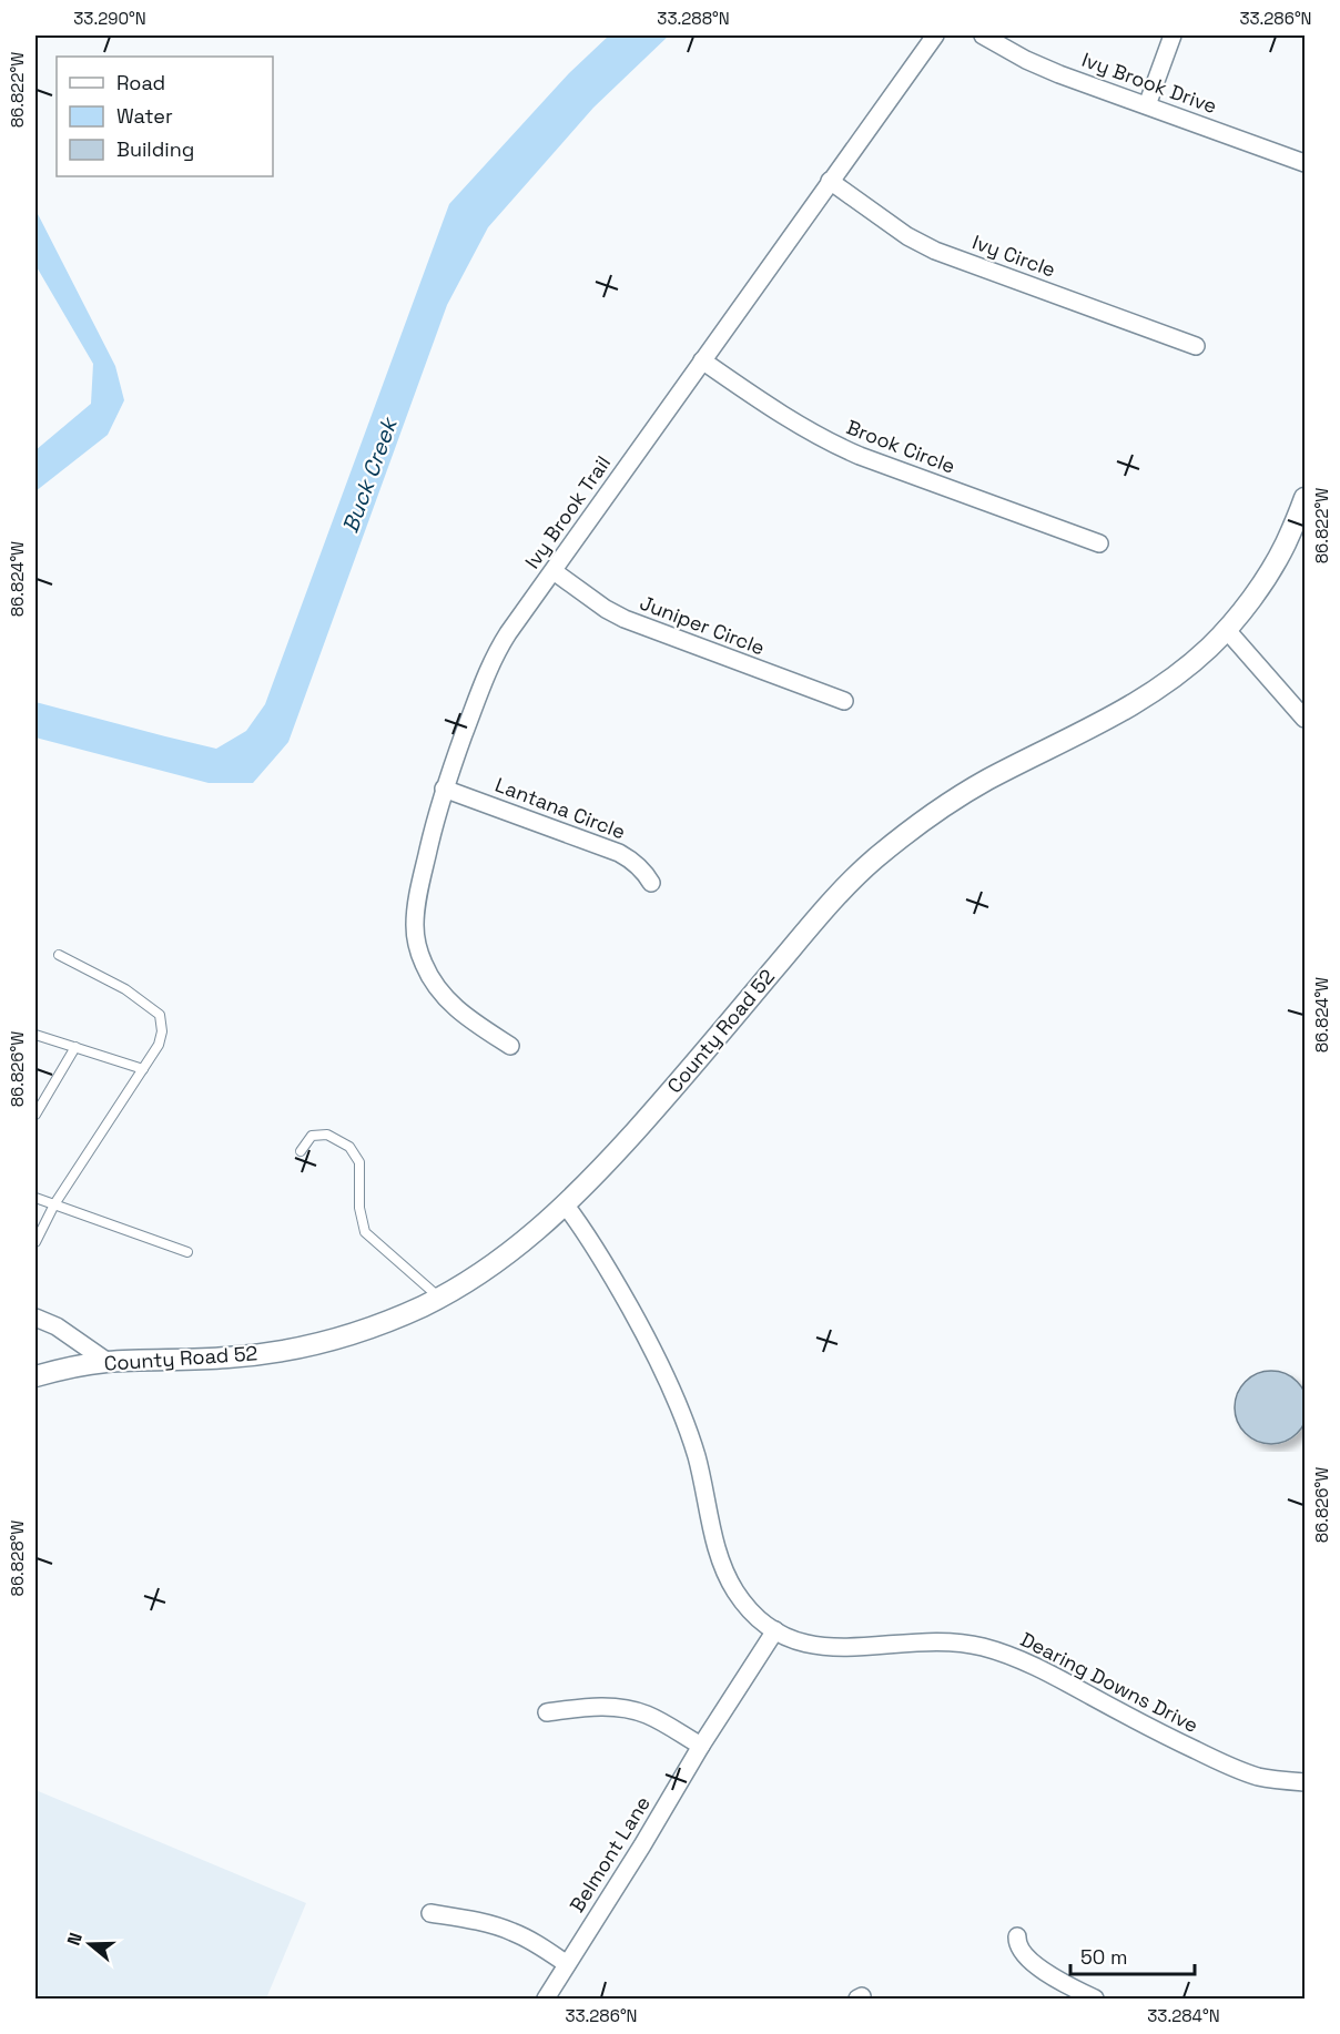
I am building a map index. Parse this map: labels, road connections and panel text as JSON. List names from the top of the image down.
{
  "streets": {
    "street": [
      "Ivy Brook Drive",
      "Ivy Circle",
      "Brook Circle",
      "Ivy Brook Trail",
      "Juniper Circle",
      "Lantana Circle",
      "County Road 52",
      "Dearing Downs Drive",
      "Belmont Lane"
    ]
  },
  "crossings": [
    ["Ivy Circle", "Ivy Brook Trail"],
    ["Brook Circle", "Ivy Brook Trail"],
    ["Ivy Brook Trail", "Juniper Circle"],
    ["Ivy Brook Trail", "Lantana Circle"],
    ["County Road 52", "Dearing Downs Drive"],
    ["Dearing Downs Drive", "Belmont Lane"]
  ],
  "water": ["Buck Creek"],
  "legend": ["Road", "Water", "Building"],
  "scale_bar": "50 m",
  "north": "left",
  "coordinates": [
    "33.290°N",
    "33.288°N",
    "33.286°N",
    "86.822°W",
    "86.824°W",
    "86.826°W",
    "86.828°W",
    "33.284°N"
  ]
}
